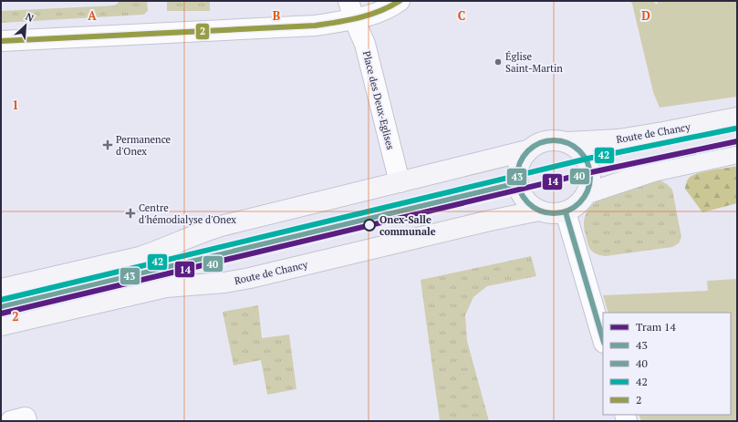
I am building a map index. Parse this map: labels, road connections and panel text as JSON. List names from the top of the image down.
{
  "streets": {
    "main road": ["Route de Chancy"],
    "street": ["Place des Deux-Eglises"]
  },
  "places": {
    "other": ["Église Saint-Martin", "Onex-Salle communale"],
    "health": ["Permanence d'Onex", "Centre d'hémodialyse d'Onex"]
  },
  "lines": [
    "transit line 2",
    "transit line 42",
    "transit line 43",
    "tram line 14",
    "transit line 40"
  ],
  "legend": [
    "Tram 14",
    "43",
    "40",
    "42",
    "2"
  ],
  "north": "top right",
  "grid": {
    "columns": [
      "A",
      "B",
      "C",
      "D"
    ],
    "rows": ["1", "2"]
  }
}
